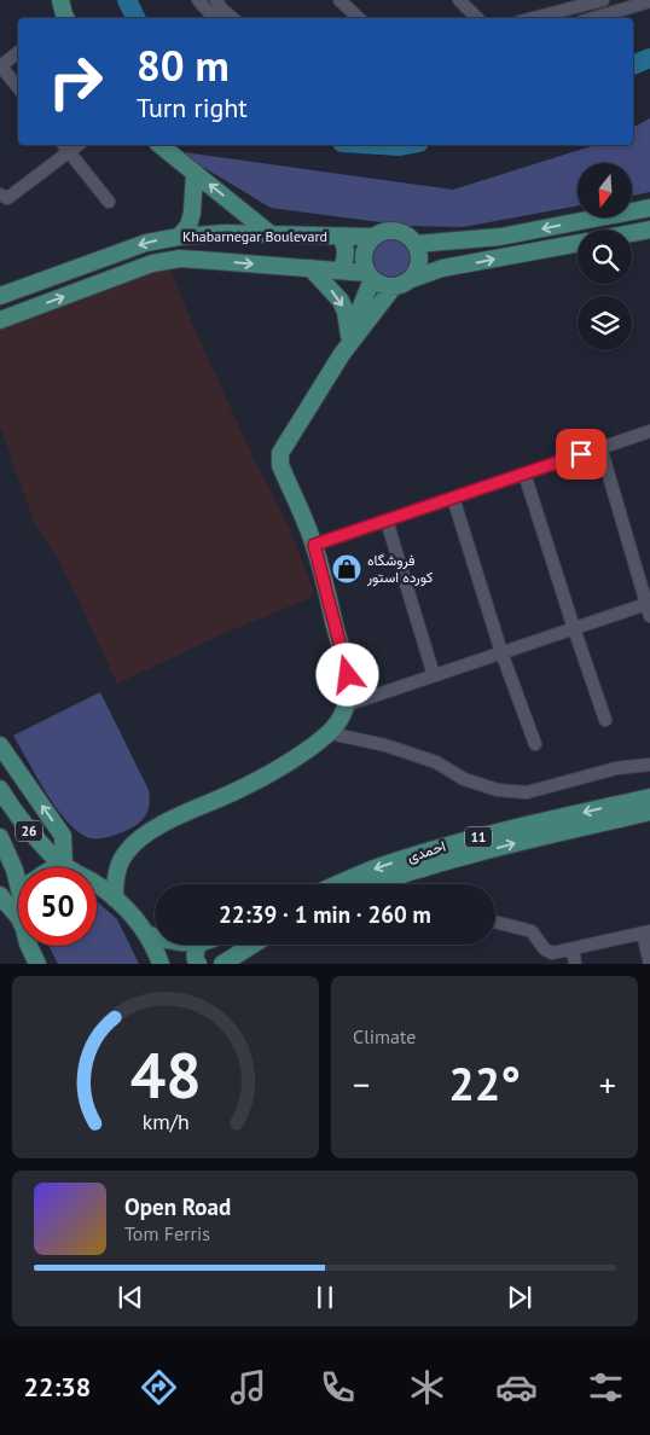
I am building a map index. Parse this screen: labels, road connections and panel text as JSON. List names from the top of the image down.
{
  "streets": {
    "main road": [
      "Khabarnegar Boulevard",
      "26",
      "11",
      "احمدی"
    ]
  },
  "places": {
    "shop": ["فروشگاه کورده استور"]
  },
  "north": "bottom",
  "page": {
    "turn": ["80 m", "Turn right"],
    "limit": "50",
    "trip": "22:39 · 1 min · 260 m",
    "tile": "Climate",
    "heat": ["−", "22°", "+"],
    "song": ["Open Road", "Tom Ferris"],
    "tabs": "22:38",
    "gauge": ["48", "km/h"]
  }
}
